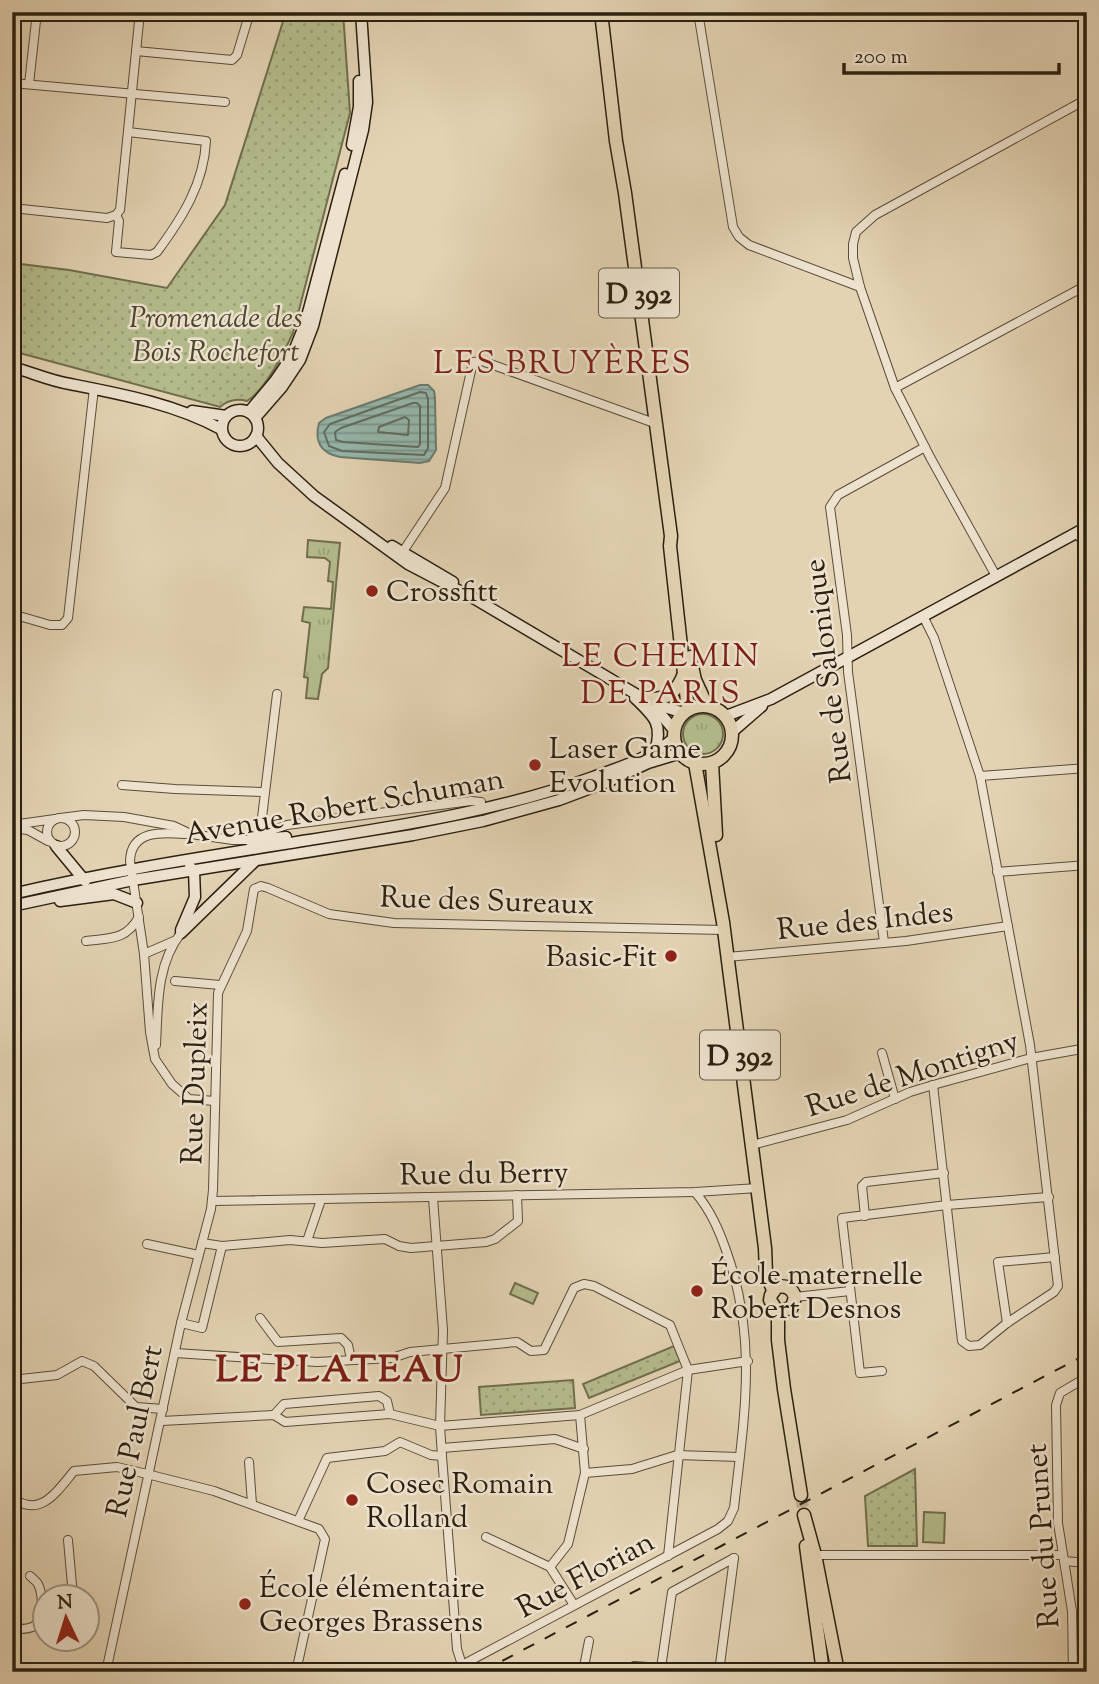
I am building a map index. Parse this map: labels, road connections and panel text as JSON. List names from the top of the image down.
{
  "streets": {
    "main road": ["D 392", "Avenue Robert Schuman"],
    "street": [
      "Rue de Salonique",
      "Rue des Sureaux",
      "Rue des Indes",
      "Rue de Montigny",
      "Rue Dupleix",
      "Rue du Berry",
      "Rue Paul Bert",
      "Rue du Prunet",
      "Rue Florian"
    ]
  },
  "crossings": [
    ["D 392", "Avenue Robert Schuman"],
    ["D 392", "Rue des Sureaux"],
    ["D 392", "Rue des Indes"],
    ["D 392", "Rue de Montigny"],
    ["D 392", "Rue du Berry"],
    ["Rue de Salonique", "Rue des Indes"],
    ["Rue des Sureaux", "Rue Dupleix"],
    ["Rue Dupleix", "Rue du Berry"],
    ["Rue Dupleix", "Rue Paul Bert"],
    ["Rue du Berry", "Rue Paul Bert"]
  ],
  "districts": ["LES BRUYÈRES", "LE CHEMIN DE PARIS", "LE PLATEAU"],
  "parks": ["Promenade des Bois Rochefort"],
  "places": [
    "Crossfitt",
    "Laser Game Evolution",
    "Basic-Fit",
    "École maternelle Robert Desnos",
    "Cosec Romain Rolland",
    "École élémentaire Georges Brassens"
  ],
  "scale_bar": "200 m",
  "north": "top"
}
